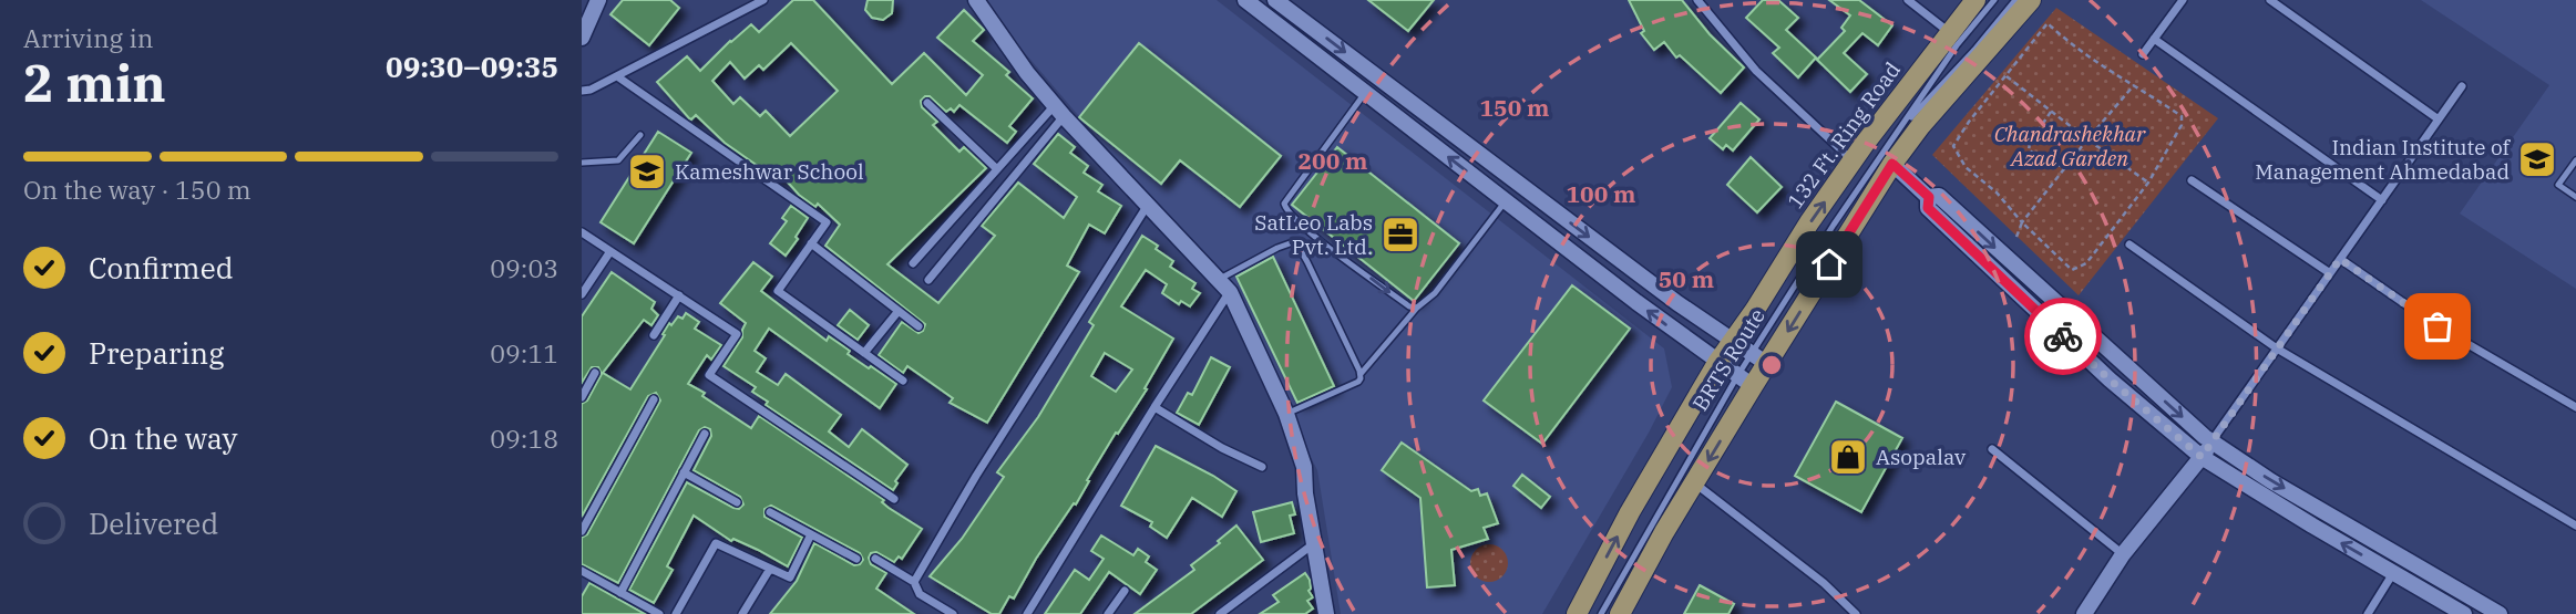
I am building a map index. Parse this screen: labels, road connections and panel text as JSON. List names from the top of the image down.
{
  "streets": {
    "main road": ["132 Ft. Ring Road"],
    "lane": ["BRTS Route"]
  },
  "parks": ["Chandrashekhar Azad Garden"],
  "places": {
    "school or university": ["Indian Institute of Management Ahmedabad", "Kameshwar School"],
    "office": ["SatLeo Labs Pvt. Ltd."],
    "shop": ["Asopalav"]
  },
  "page": {
    "heading": ["2 min", "Arriving in", "09:30–09:35"],
    "bar": "On the way · 150 m",
    "list": [
      ["Confirmed", "09:03"],
      ["Preparing", "09:11"],
      ["On the way", "09:18"],
      "Delivered"
    ]
  },
  "rings": [
    "150 m",
    "200 m",
    "100 m",
    "50 m"
  ]
}
